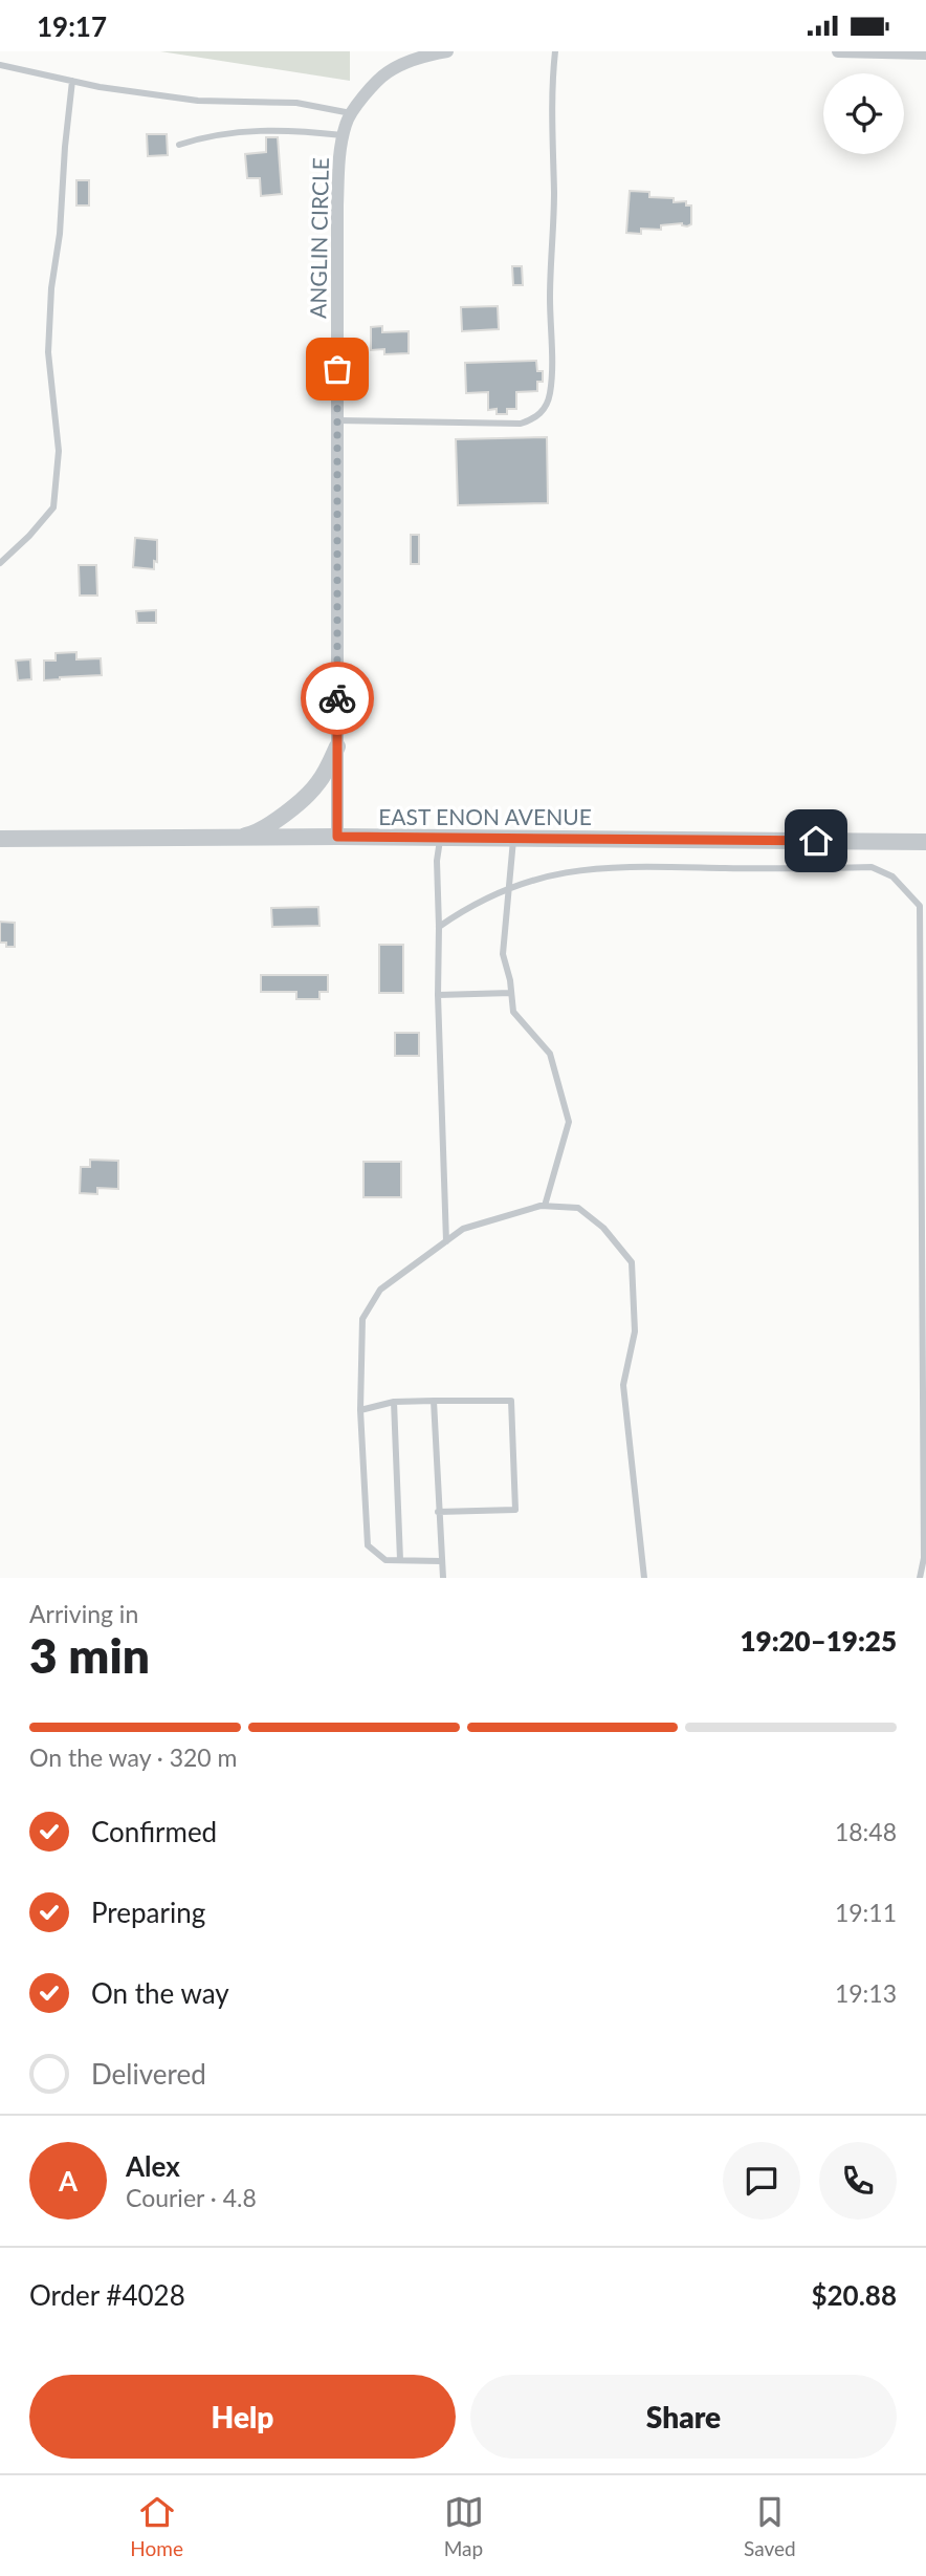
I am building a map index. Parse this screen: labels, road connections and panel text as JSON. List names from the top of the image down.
{
  "streets": {
    "street": ["ANGLIN CIRCLE", "EAST ENON AVENUE"]
  },
  "crossings": [
    ["ANGLIN CIRCLE", "EAST ENON AVENUE"]
  ],
  "page": {
    "status": "19:17",
    "heading": ["3 min", "Arriving in", "19:20–19:25"],
    "panel": [
      "Alex",
      "Courier · 4.8",
      "Order #4028",
      "$20.88"
    ],
    "bar": "On the way · 320 m",
    "list": [
      ["Confirmed", "18:48"],
      ["Preparing", "19:11"],
      ["On the way", "19:13"],
      "Delivered"
    ],
    "round": "A",
    "buttons": ["Help", "Share"],
    "tabs": ["Home", "Map", "Saved"]
  }
}
